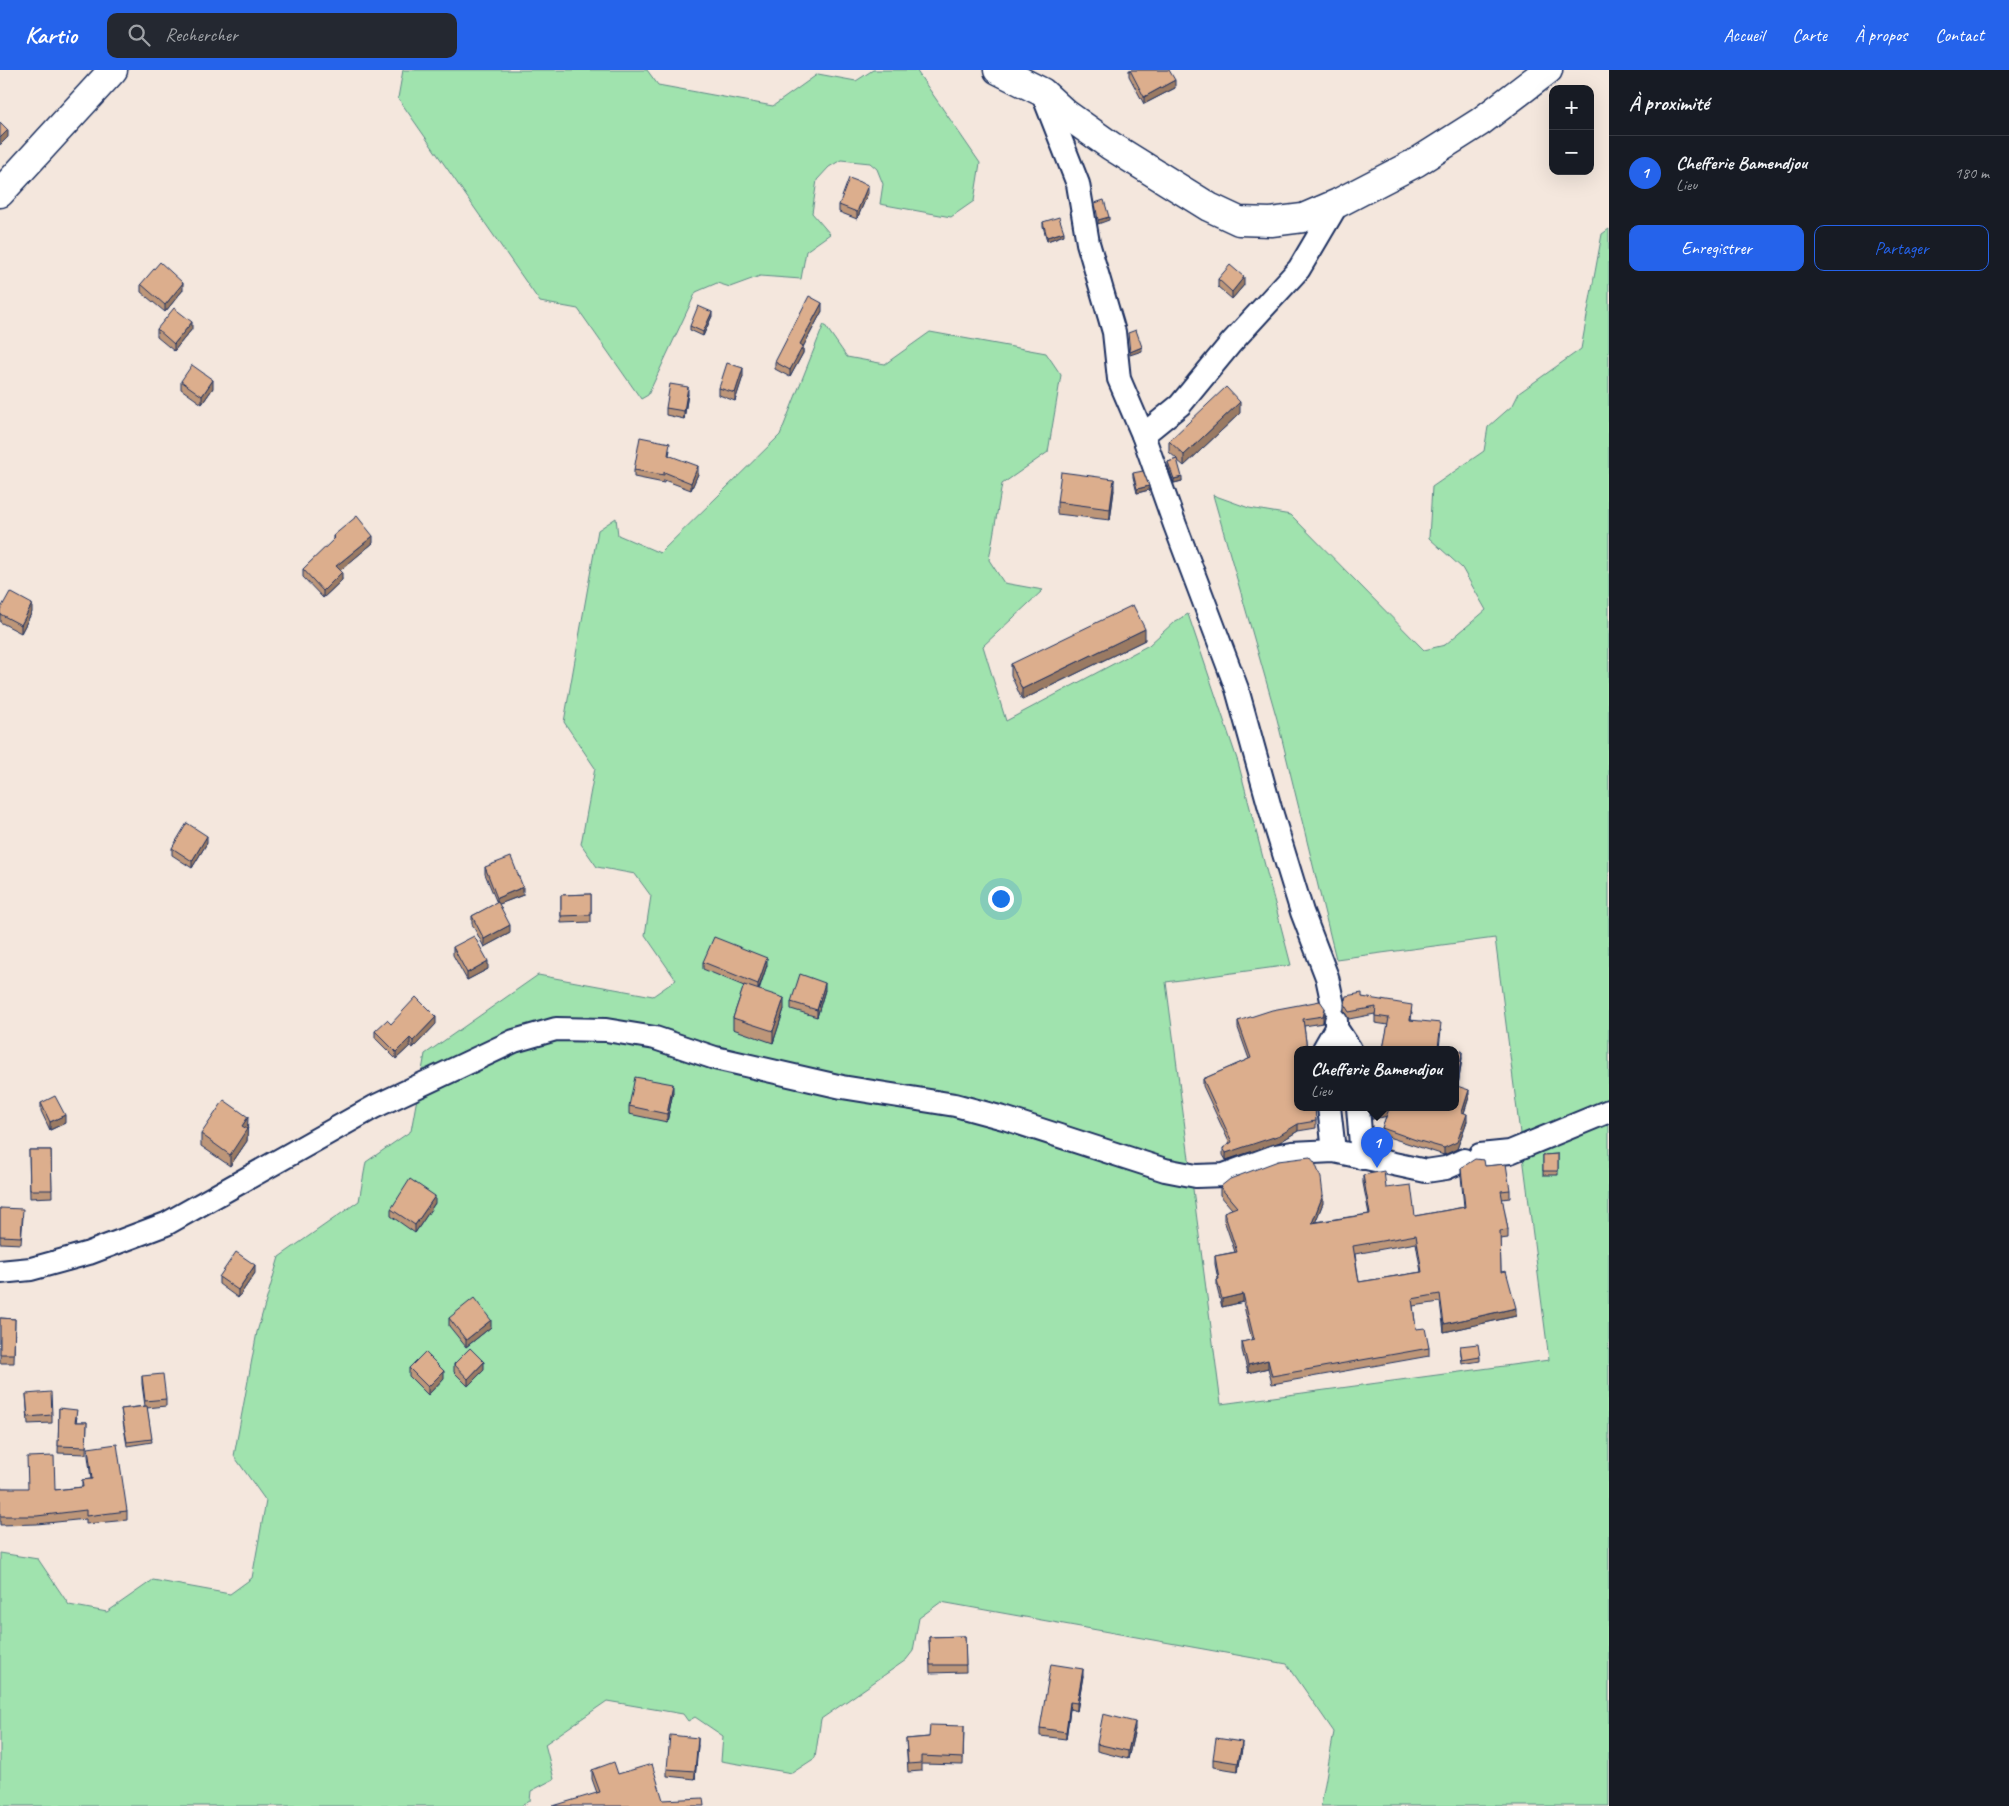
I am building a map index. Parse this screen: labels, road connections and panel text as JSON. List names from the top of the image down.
{
  "page": {
    "header": "Kartio",
    "search": "Rechercher",
    "nav": [
      "Accueil",
      "Carte",
      "À propos",
      "Contact"
    ],
    "heading": "À proximité",
    "map_buttons": ["+", "−"],
    "list": [
      {
        "mark": "1",
        "name": "Chefferie Bamendjou",
        "note": "Lieu",
        "value": "180 m"
      }
    ],
    "buttons": ["Enregistrer", "Partager"],
    "popup": ["Chefferie Bamendjou", "Lieu"],
    "pins": "1"
  }
}
